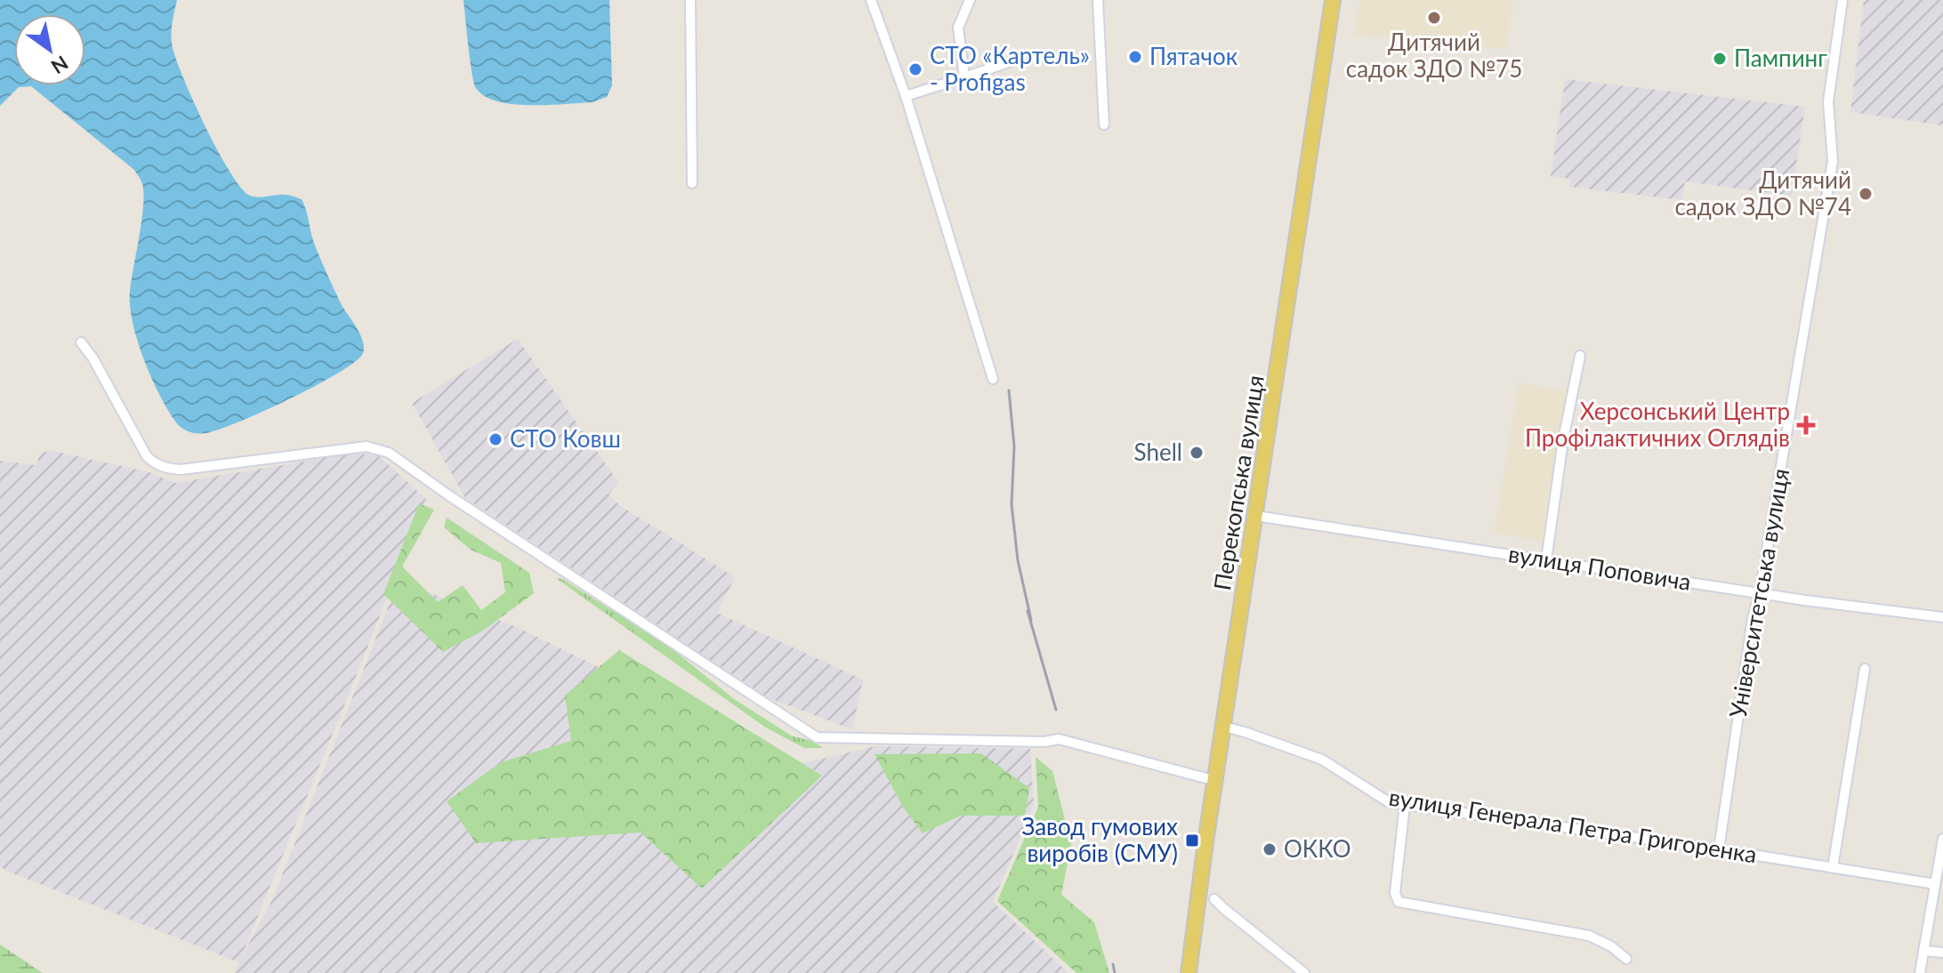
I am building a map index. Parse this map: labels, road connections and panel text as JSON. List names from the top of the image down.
{
  "streets": {
    "main road": ["Перекопська вулиця"],
    "street": ["вулиця Поповича", "Університетська вулиця", "вулиця Генерала Петра Григоренка"]
  },
  "crossings": [
    ["Перекопська вулиця", "вулиця Поповича"],
    ["Перекопська вулиця", "вулиця Генерала Петра Григоренка"],
    ["вулиця Поповича", "Університетська вулиця"],
    ["Університетська вулиця", "вулиця Генерала Петра Григоренка"]
  ],
  "places": {
    "other": [
      "Дитячий садок ЗДО №75",
      "Пятачок",
      "Пампинг",
      "СТО «Картель» - Profigas",
      "Дитячий садок ЗДО №74",
      "СТО Ковш",
      "Shell",
      "ОККО"
    ],
    "health": ["Херсонський Центр Профілактичних Оглядів"],
    "transit": ["Завод гумових виробів (СМУ)"]
  },
  "north": "bottom right"
}
